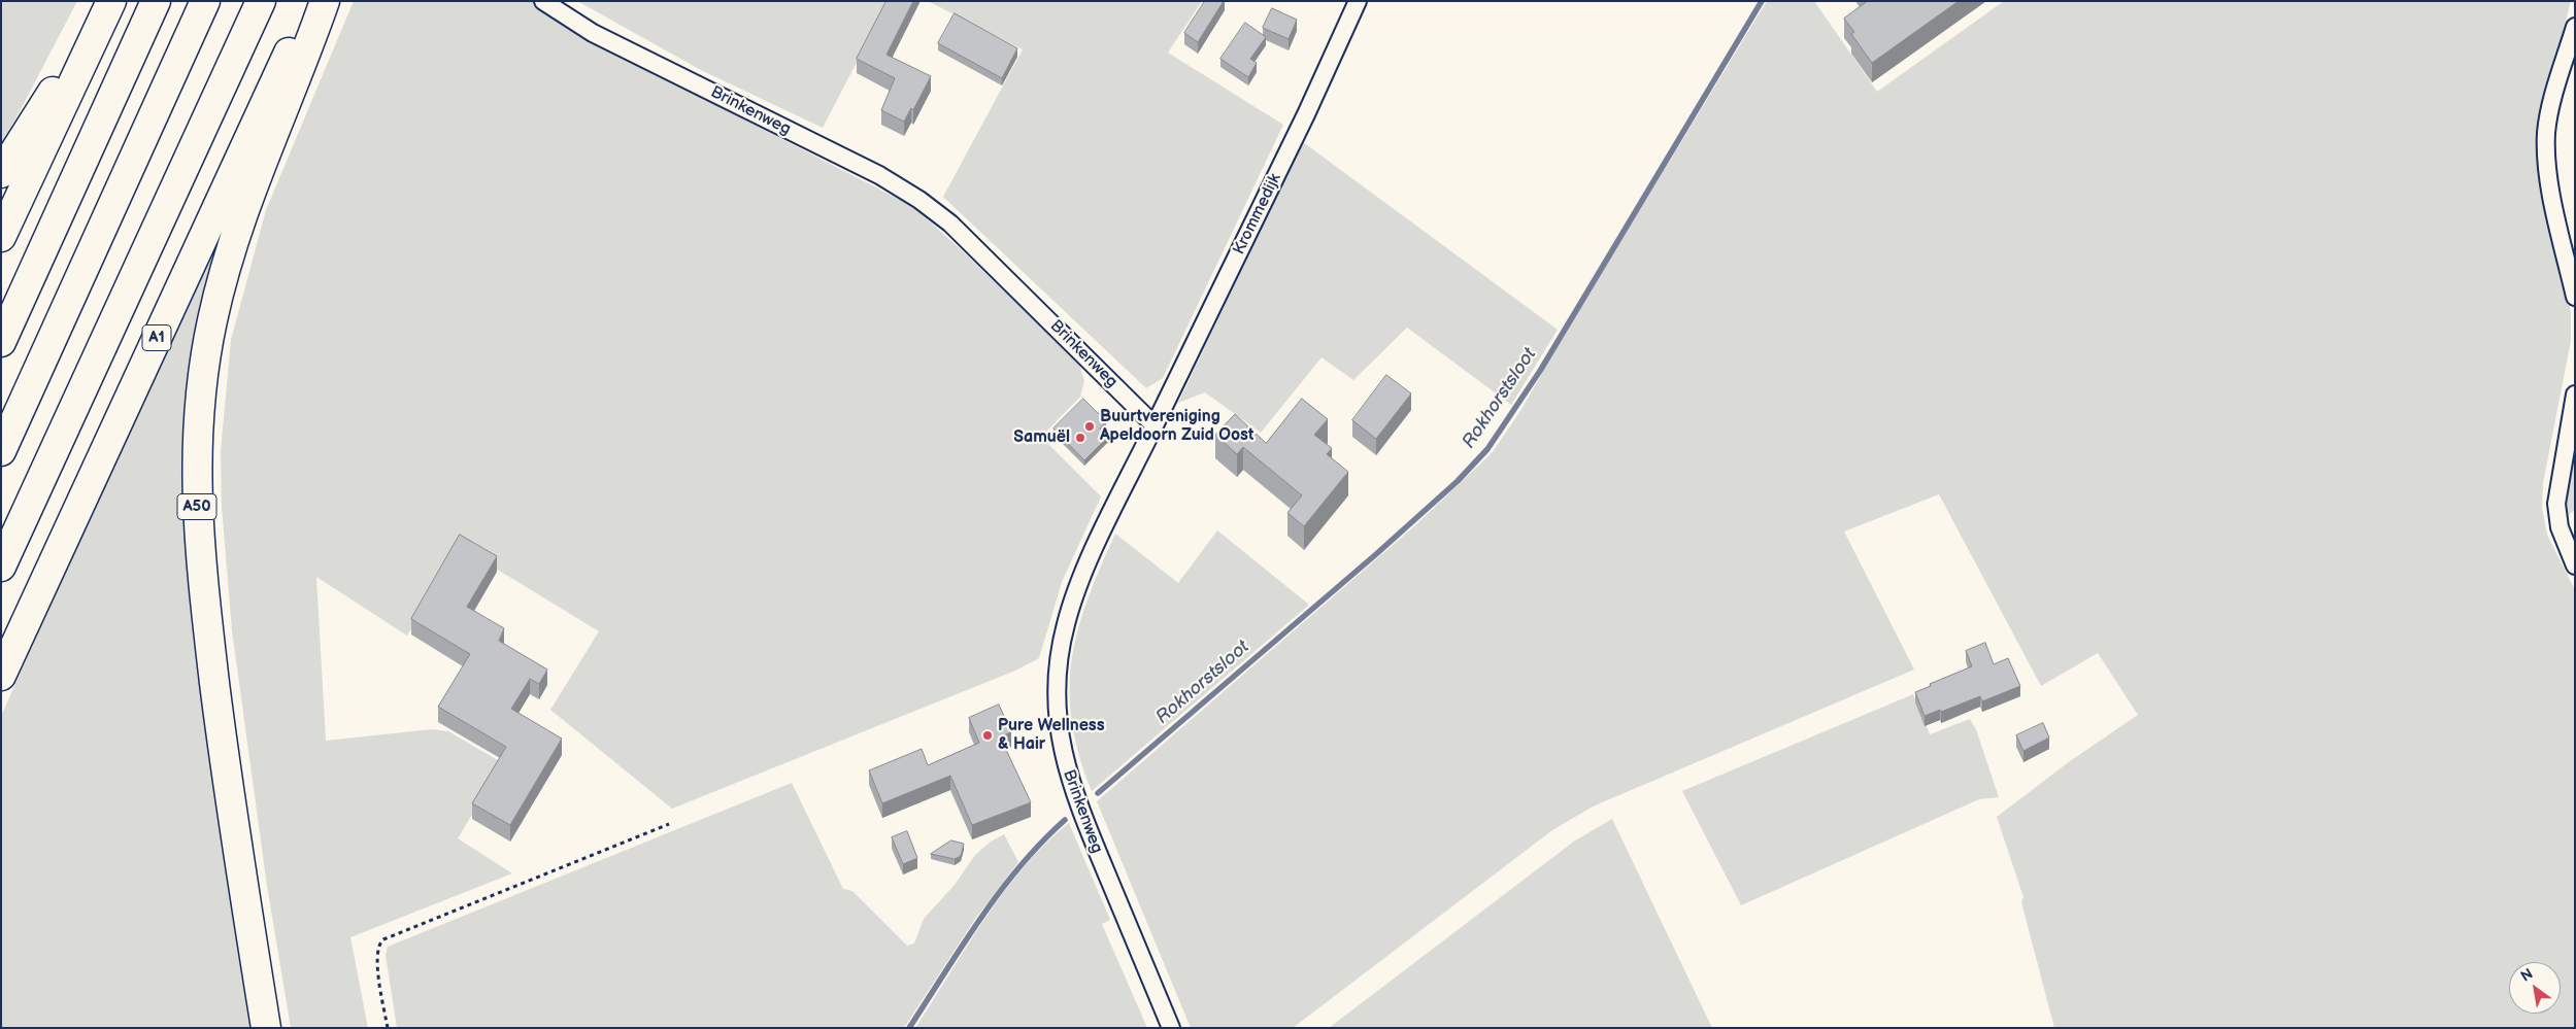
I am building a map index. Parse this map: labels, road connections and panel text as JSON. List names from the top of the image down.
{
  "streets": {
    "highway": ["A1", "A50"],
    "street": ["Brinkenweg", "Krommedijk"]
  },
  "crossings": [
    ["Brinkenweg", "Krommedijk"]
  ],
  "water": ["Rokhorstsloot"],
  "places": ["Buurtvereniging Apeldoorn Zuid Oost", "Samuël", "Pure Wellness & Hair"],
  "north": "top left"
}
